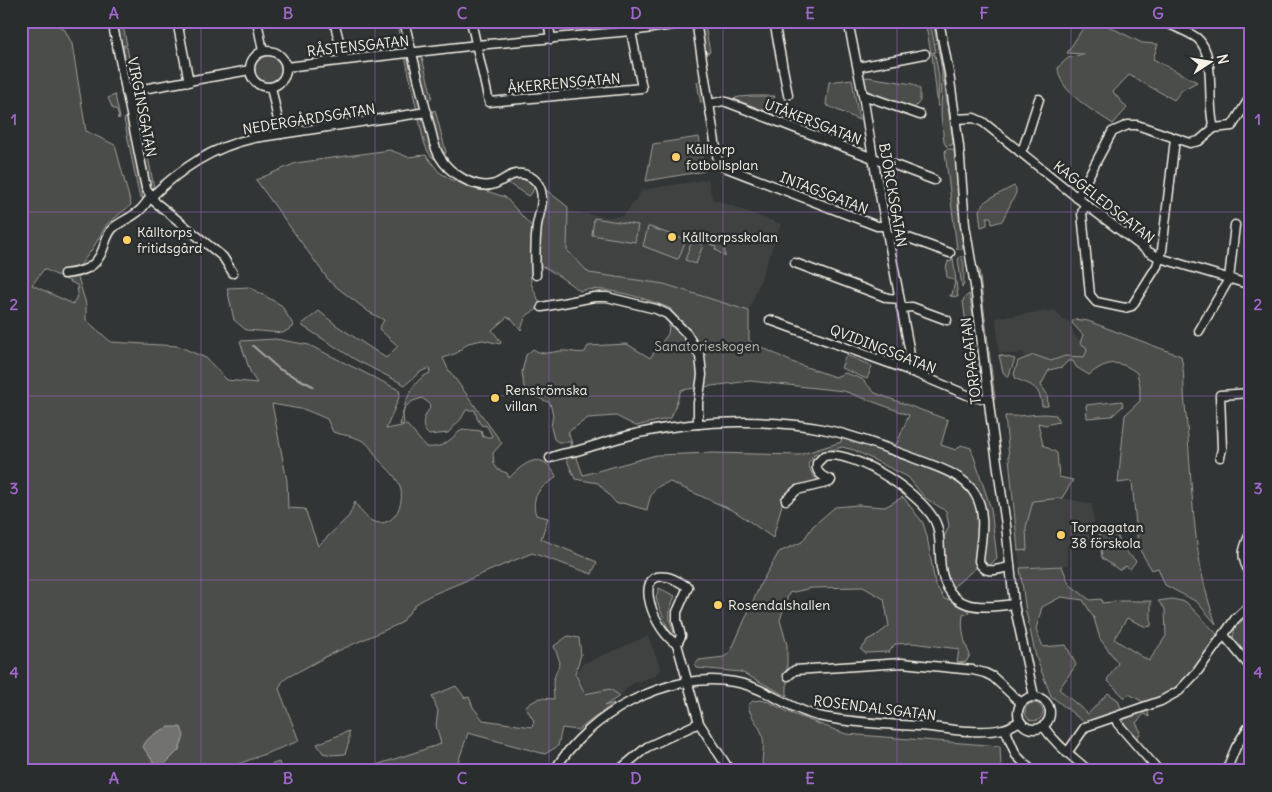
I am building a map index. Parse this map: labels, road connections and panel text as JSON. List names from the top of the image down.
{
  "streets": {
    "street": [
      "RÅSTENSGATAN",
      "ÅKERRENSGATAN",
      "VIRGINSGATAN",
      "NEDERGÅRDSGATAN",
      "UTÅKERSGATAN",
      "INTAGSGATAN",
      "BJÖRCKSGATAN",
      "KAGGELEDSGATAN",
      "QVIDINGSGATAN",
      "TORPAGATAN",
      "ROSENDALSGATAN"
    ]
  },
  "crossings": [
    ["RÅSTENSGATAN", "ÅKERRENSGATAN"],
    ["VIRGINSGATAN", "NEDERGÅRDSGATAN"],
    ["UTÅKERSGATAN", "INTAGSGATAN"],
    ["UTÅKERSGATAN", "BJÖRCKSGATAN"],
    ["INTAGSGATAN", "BJÖRCKSGATAN"],
    ["BJÖRCKSGATAN", "QVIDINGSGATAN"],
    ["KAGGELEDSGATAN", "TORPAGATAN"],
    ["QVIDINGSGATAN", "TORPAGATAN"],
    ["TORPAGATAN", "ROSENDALSGATAN"]
  ],
  "parks": ["Sanatorieskogen"],
  "places": [
    "Kålltorp fotbollsplan",
    "Kålltorpsskolan",
    "Kålltorps fritidsgård",
    "Renströmska villan",
    "Torpagatan 38 förskola",
    "Rosendalshallen"
  ],
  "north": "right",
  "grid": {
    "columns": [
      "A",
      "B",
      "C",
      "D",
      "E",
      "F",
      "G"
    ],
    "rows": [
      "1",
      "2",
      "3",
      "4"
    ]
  }
}
